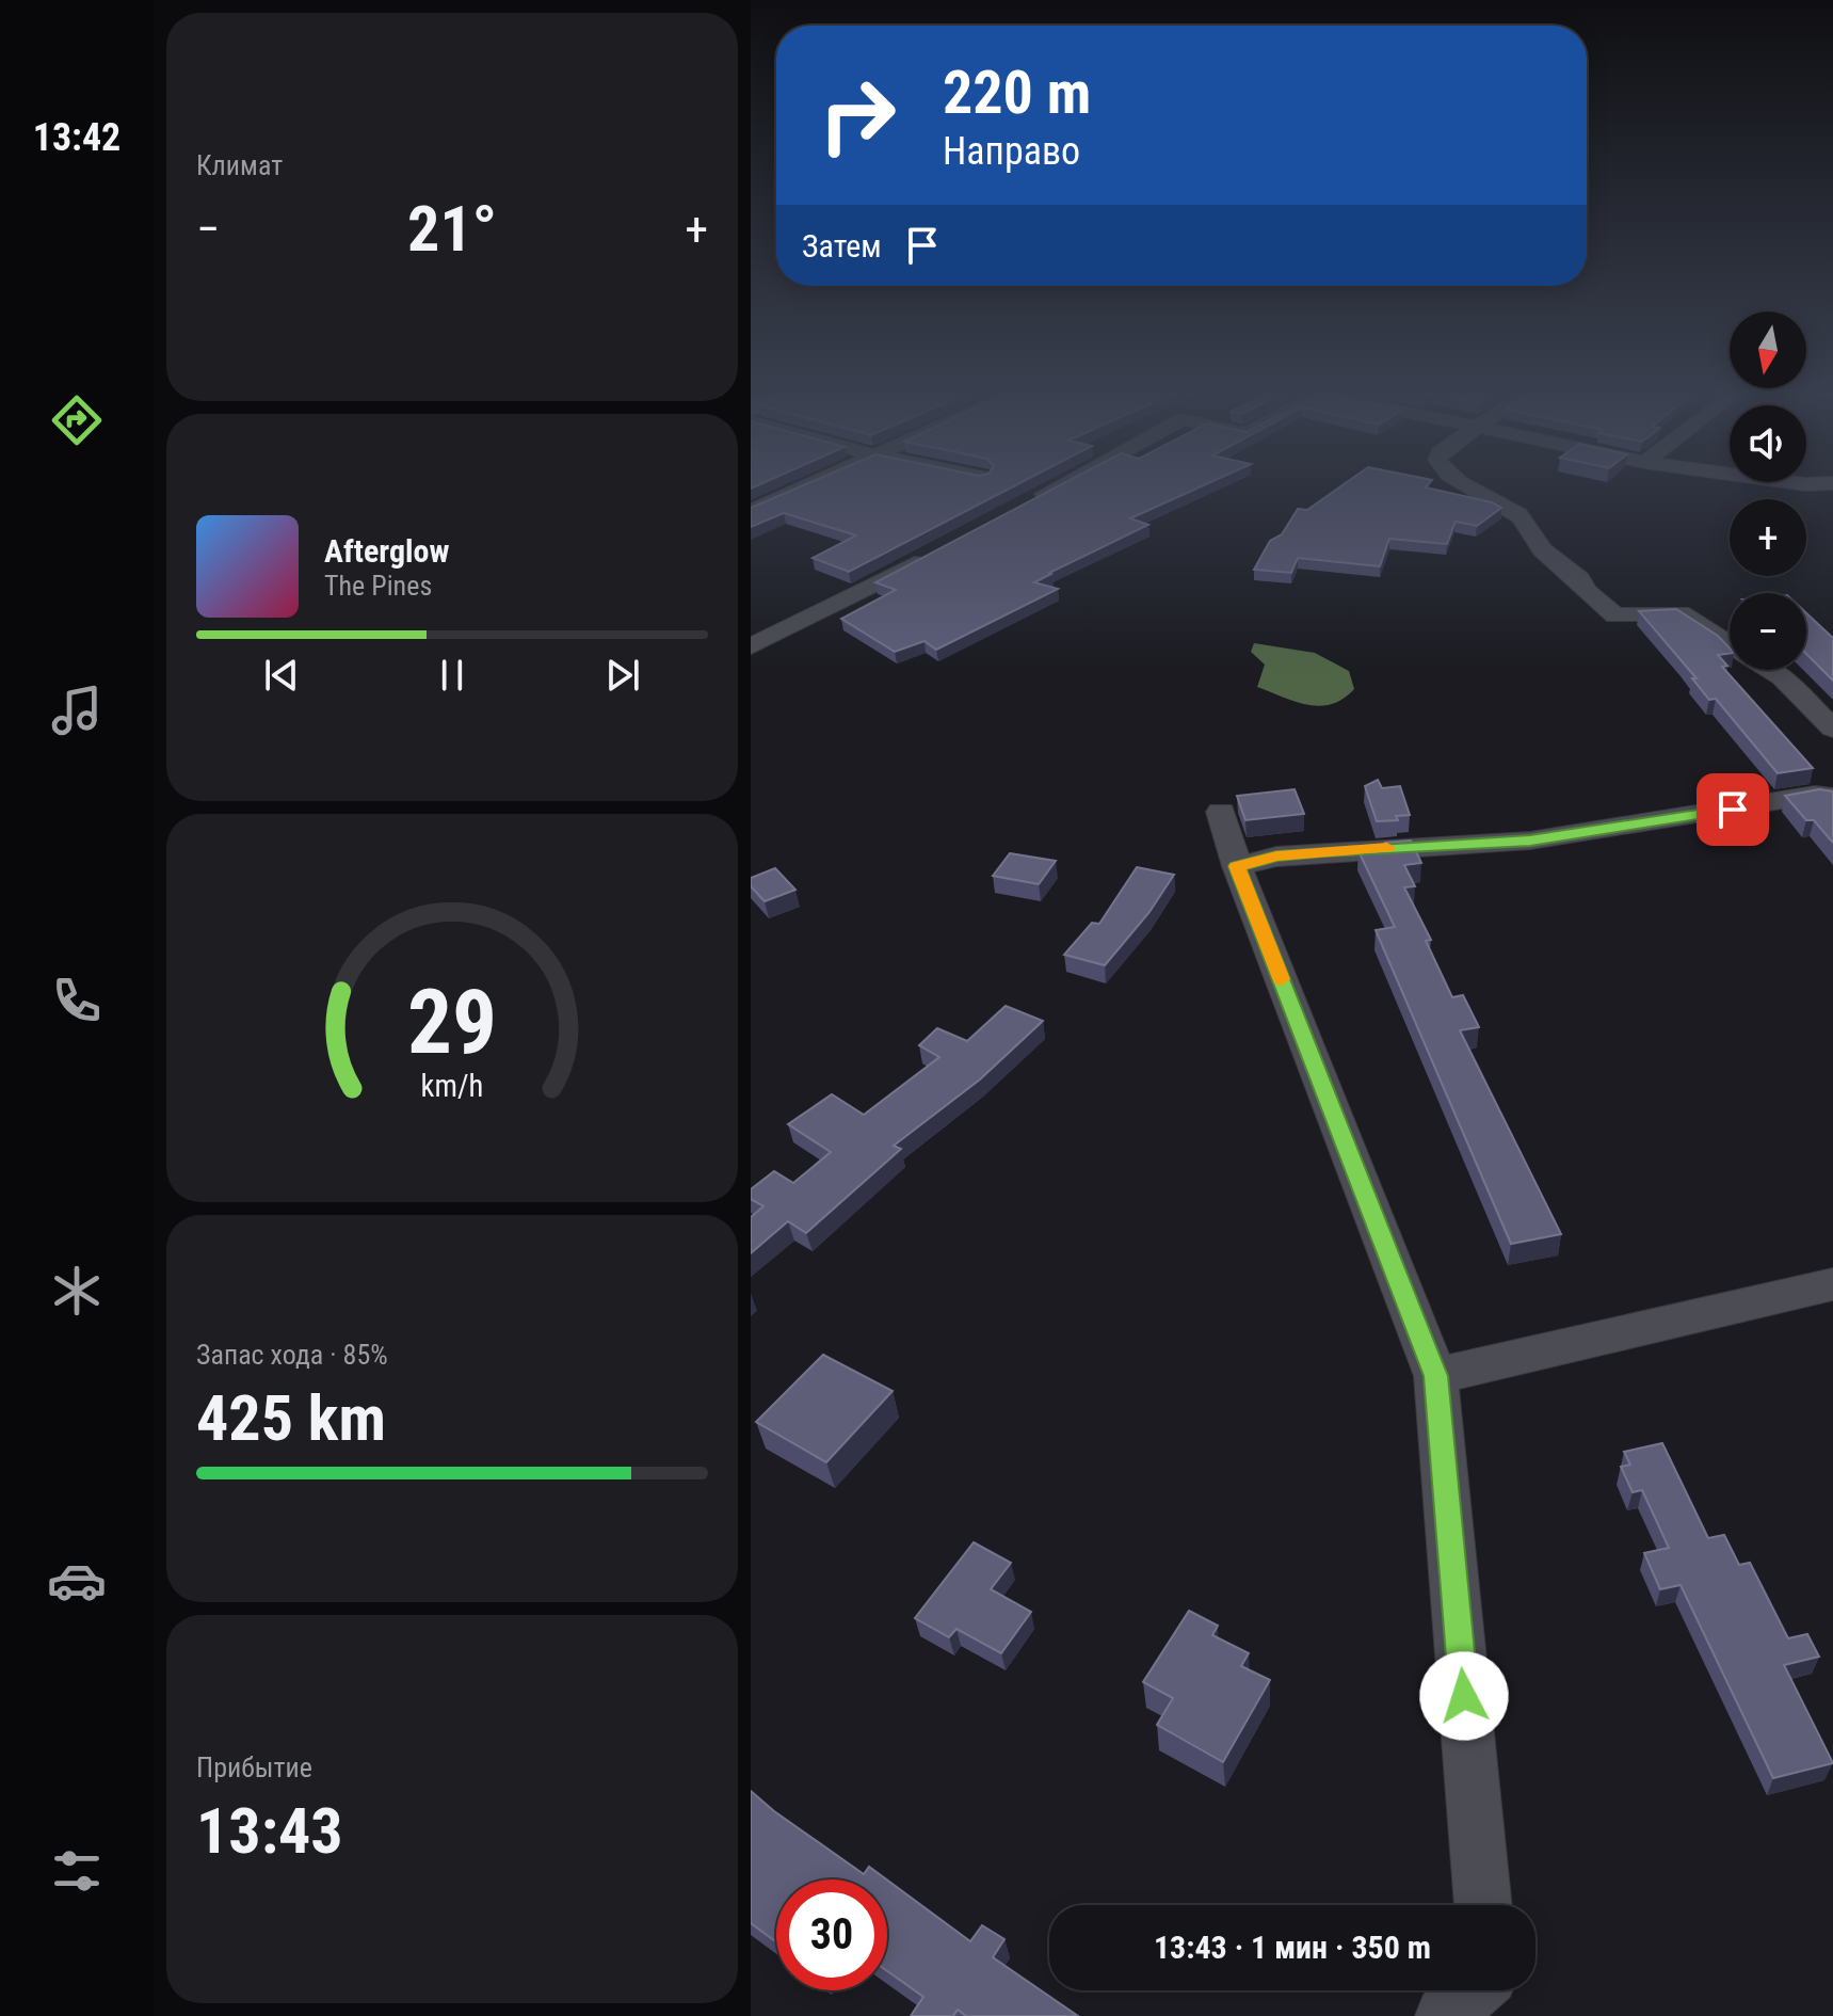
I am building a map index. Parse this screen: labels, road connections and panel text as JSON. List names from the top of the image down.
{
  "north": "bottom",
  "page": {
    "tabs": "13:42",
    "tile": [
      "Климат",
      ["Запас хода · 85%", "425 km"],
      ["Прибытие", "13:43"]
    ],
    "turn": ["220 m", "Направо"],
    "heat": ["−", "21°", "+"],
    "then": "Затем",
    "map_buttons": ["+", "−"],
    "song": ["Afterglow", "The Pines"],
    "limit": "30",
    "trip": "13:43 · 1 мин · 350 m",
    "gauge": ["29", "km/h"]
  }
}
